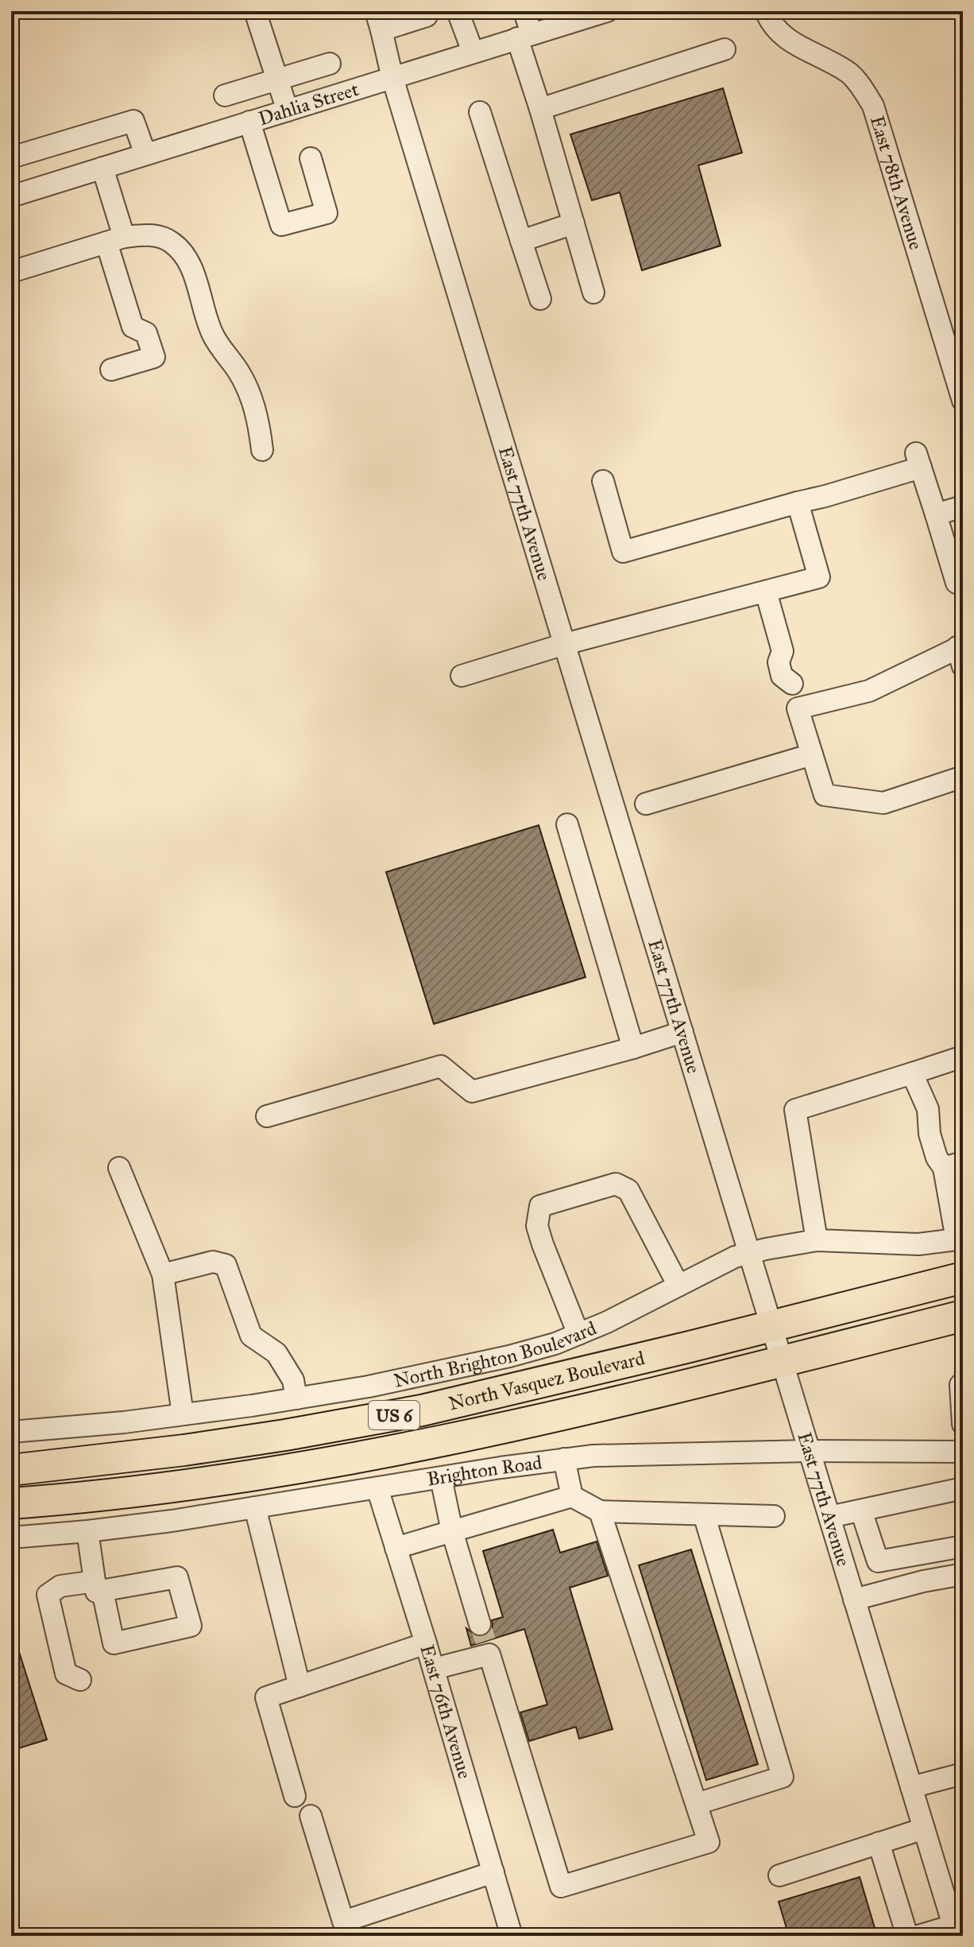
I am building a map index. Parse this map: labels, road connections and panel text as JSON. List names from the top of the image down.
{
  "streets": {
    "highway": ["North Vasquez Boulevard", "US 6"],
    "street": [
      "Dahlia Street",
      "East 78th Avenue",
      "East 77th Avenue",
      "North Brighton Boulevard",
      "Brighton Road",
      "East 76th Avenue"
    ]
  },
  "crossings": [
    ["Dahlia Street", "East 77th Avenue"],
    ["East 77th Avenue", "North Brighton Boulevard"],
    ["East 77th Avenue", "North Vasquez Boulevard"],
    ["East 77th Avenue", "Brighton Road"],
    ["Brighton Road", "East 76th Avenue"]
  ]
}
